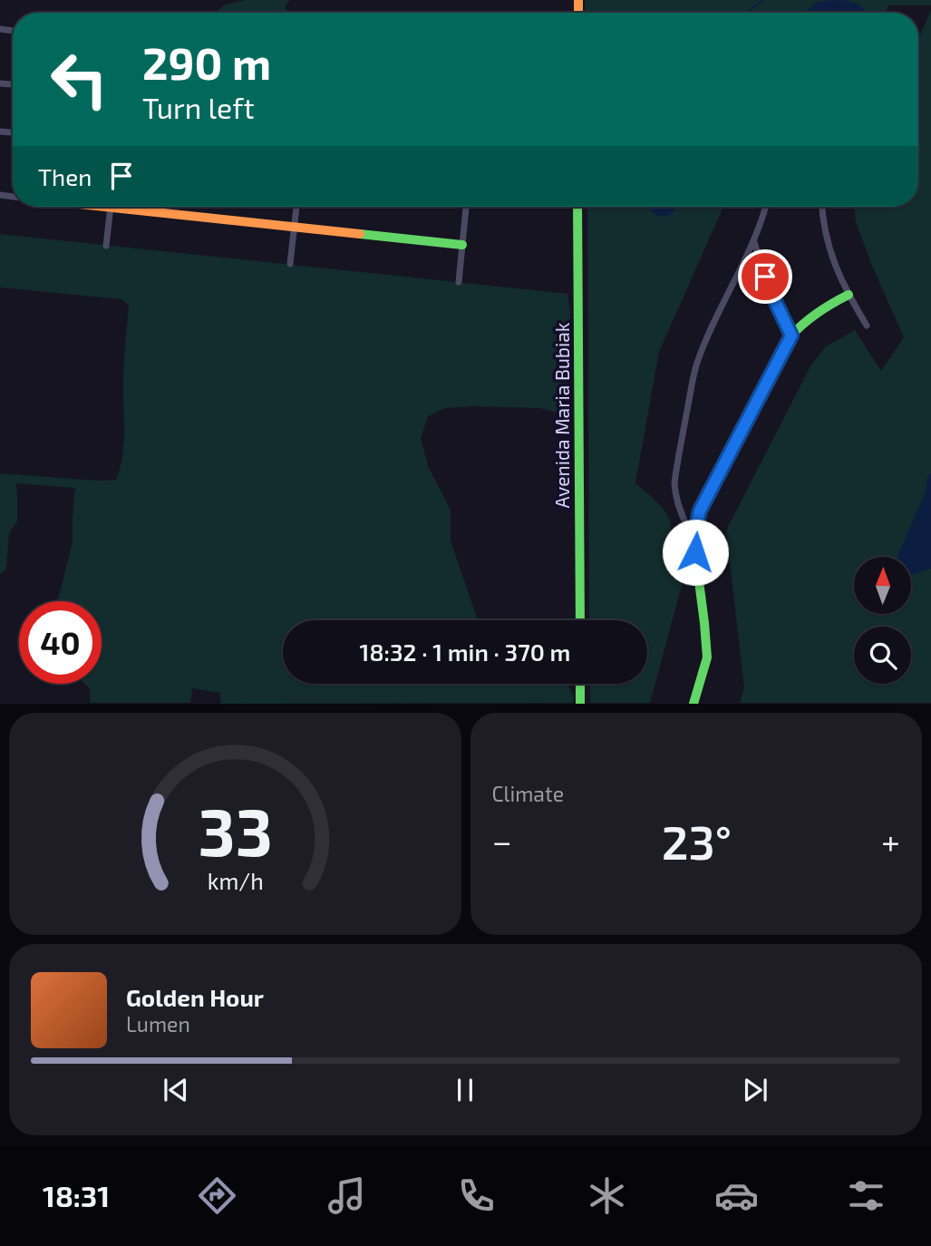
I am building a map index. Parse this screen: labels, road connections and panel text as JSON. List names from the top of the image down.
{
  "streets": {
    "street": ["Avenida Maria Bubiak"]
  },
  "north": "top",
  "page": {
    "turn": ["290 m", "Turn left"],
    "then": "Then",
    "limit": "40",
    "trip": "18:32 · 1 min · 370 m",
    "tile": "Climate",
    "heat": ["−", "23°", "+"],
    "song": ["Golden Hour", "Lumen"],
    "tabs": "18:31",
    "gauge": ["33", "km/h"]
  }
}
